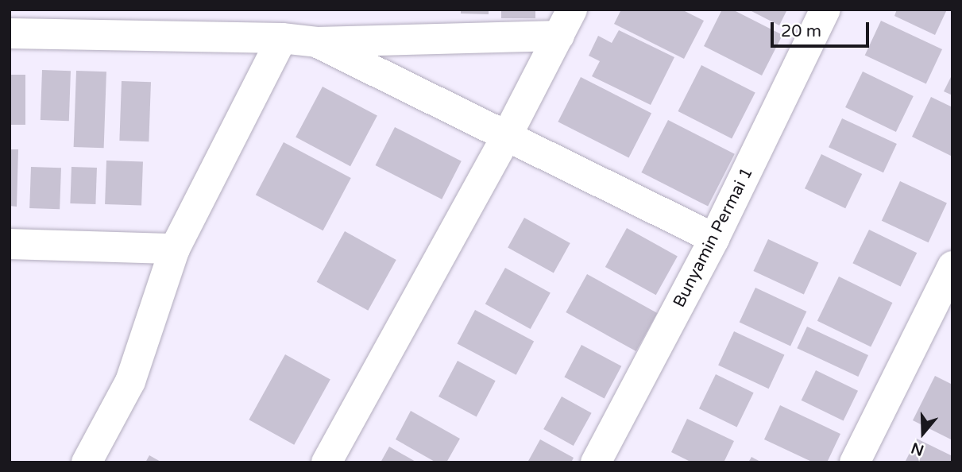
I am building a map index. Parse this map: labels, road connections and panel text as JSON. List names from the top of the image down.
{
  "streets": {
    "street": ["Bunyamin Permai 1"]
  },
  "scale_bar": "20 m",
  "north": "bottom"
}
